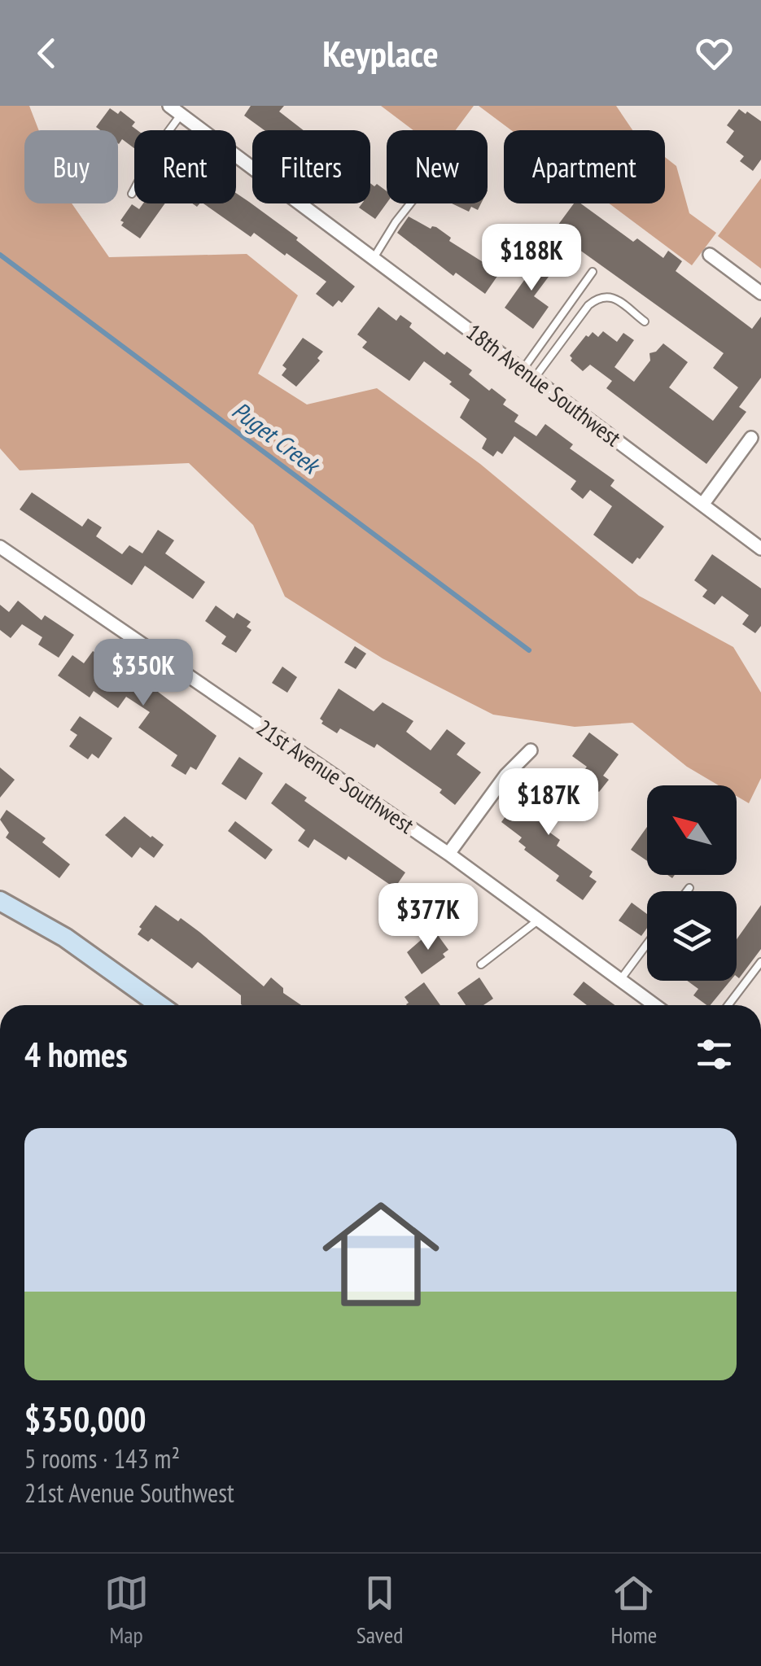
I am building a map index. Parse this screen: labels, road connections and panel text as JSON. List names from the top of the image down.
{
  "streets": {
    "street": ["18th Avenue Southwest", "21st Avenue Southwest"]
  },
  "water": ["Puget Creek"],
  "north": "top left",
  "page": {
    "header": "Keyplace",
    "chip": [
      "Buy",
      "Rent",
      "Filters",
      "New",
      "Apartment"
    ],
    "price": [
      "$188K",
      "$350K",
      "$187K",
      "$377K"
    ],
    "heading": "4 homes",
    "list": [
      {
        "name": "$350,000",
        "note": "5 rooms · 143 m² · 21st Avenue Southwest"
      }
    ],
    "tabs": ["Map", "Saved", "Home"]
  }
}
